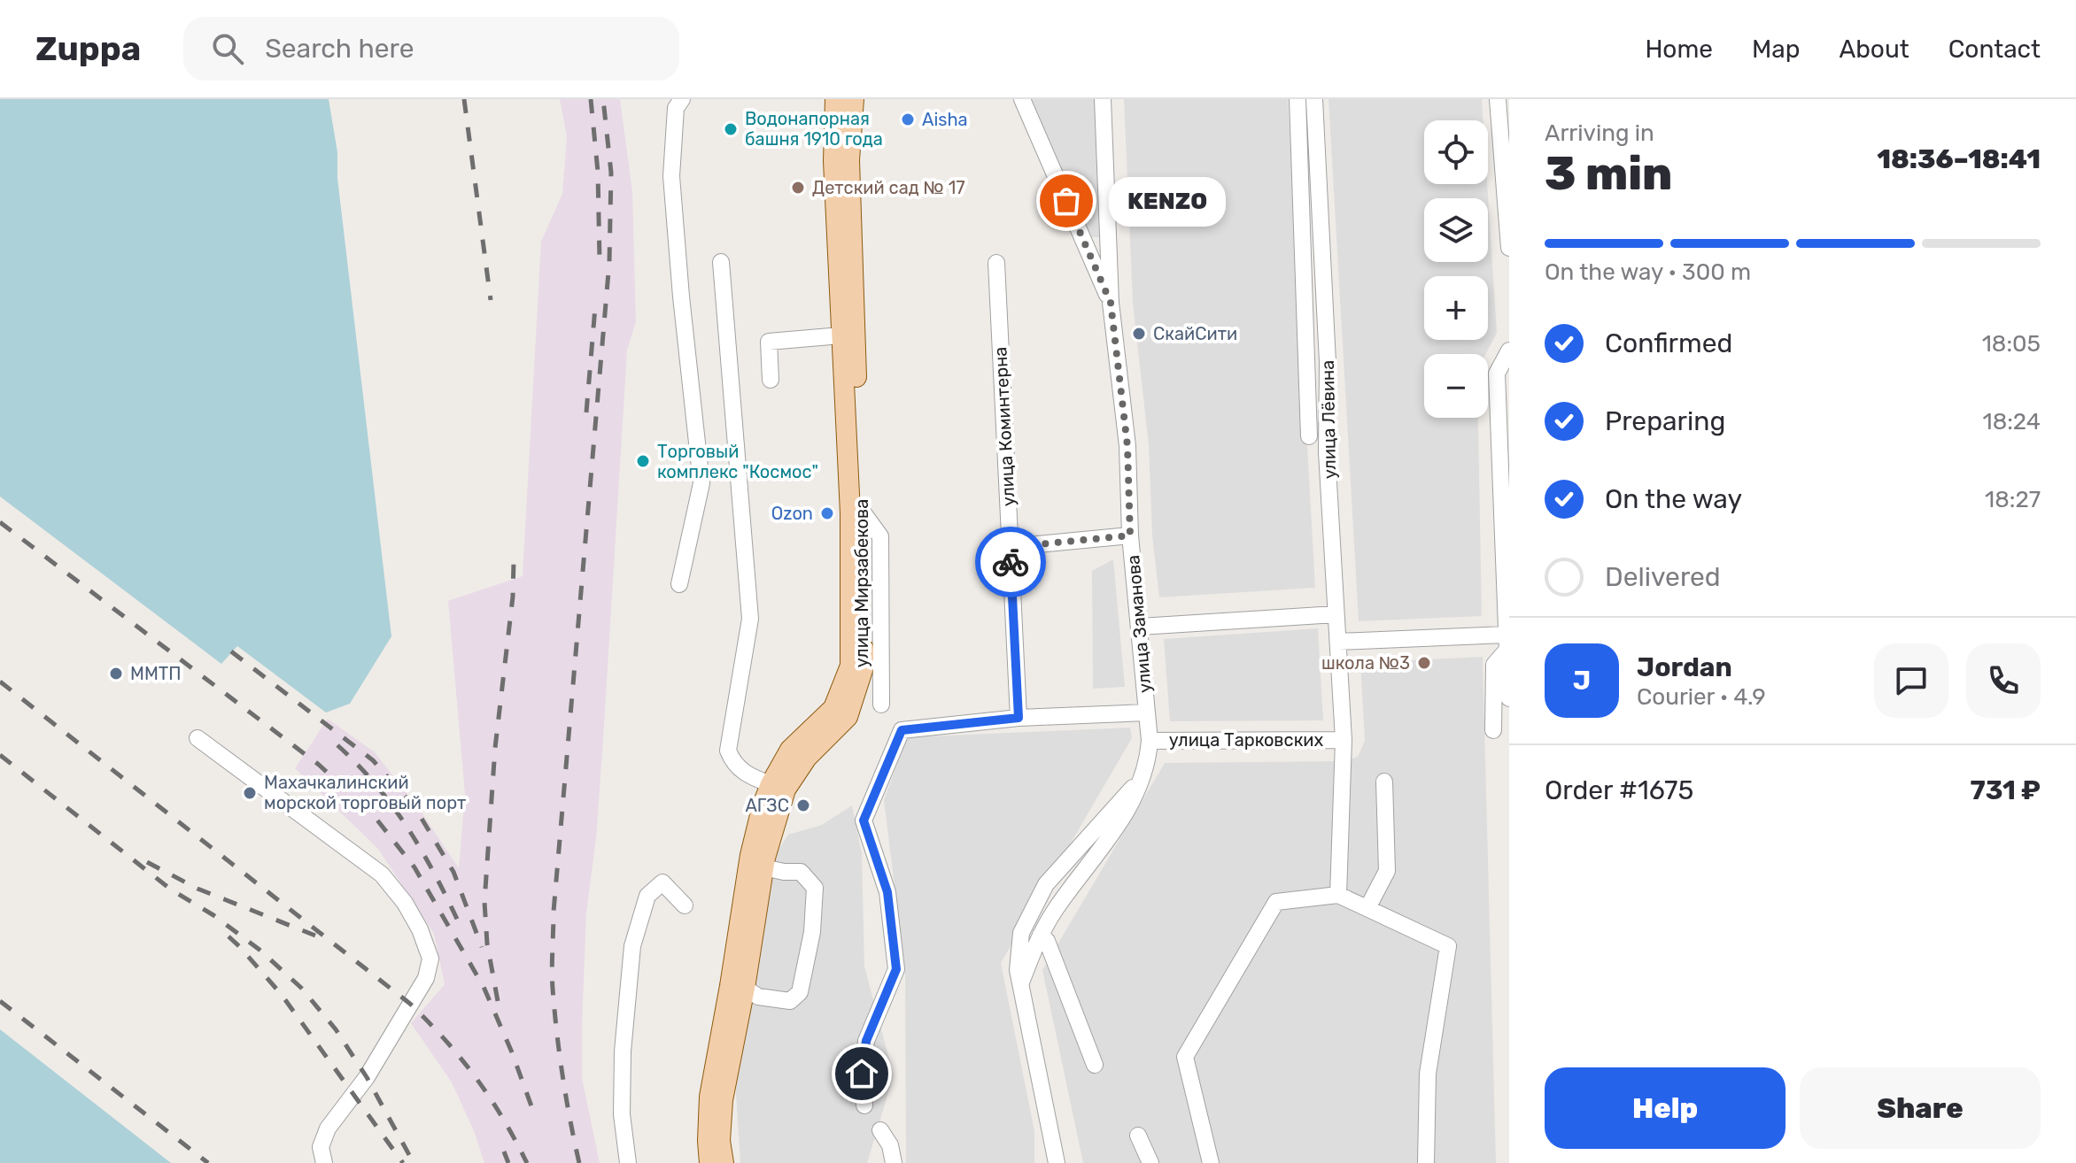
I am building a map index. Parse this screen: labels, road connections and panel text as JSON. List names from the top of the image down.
{
  "streets": {
    "main road": ["улица Мирзабекова"],
    "street": [
      "улица Лёвина",
      "улица Коминтерна",
      "улица Заманова",
      "улица Тарковских"
    ]
  },
  "crossings": [
    ["улица Лёвина", "улица Тарковских"],
    ["улица Заманова", "улица Тарковских"]
  ],
  "places": [
    "Aisha",
    "Водонапорная башня 1910 года",
    "Детский сад № 17",
    "KENZO",
    "СкайСити",
    "Торговый комплекс \"Космос\"",
    "Ozon",
    "школа №3",
    "ММТП",
    "Махачкалинский морской торговый порт",
    "АГЗС"
  ],
  "page": {
    "header": "Zuppa",
    "search": "Search here",
    "nav": [
      "Home",
      "Map",
      "About",
      "Contact"
    ],
    "heading": ["3 min", "Arriving in", "18:36–18:41"],
    "panel": [
      "Jordan",
      "Courier · 4.9",
      "Order #1675",
      "731 ₽"
    ],
    "map_buttons": ["+", "−"],
    "bubble": "KENZO",
    "bar": "On the way · 300 m",
    "list": [
      ["Confirmed", "18:05"],
      ["Preparing", "18:24"],
      ["On the way", "18:27"],
      "Delivered"
    ],
    "round": "J",
    "buttons": ["Help", "Share"]
  }
}
